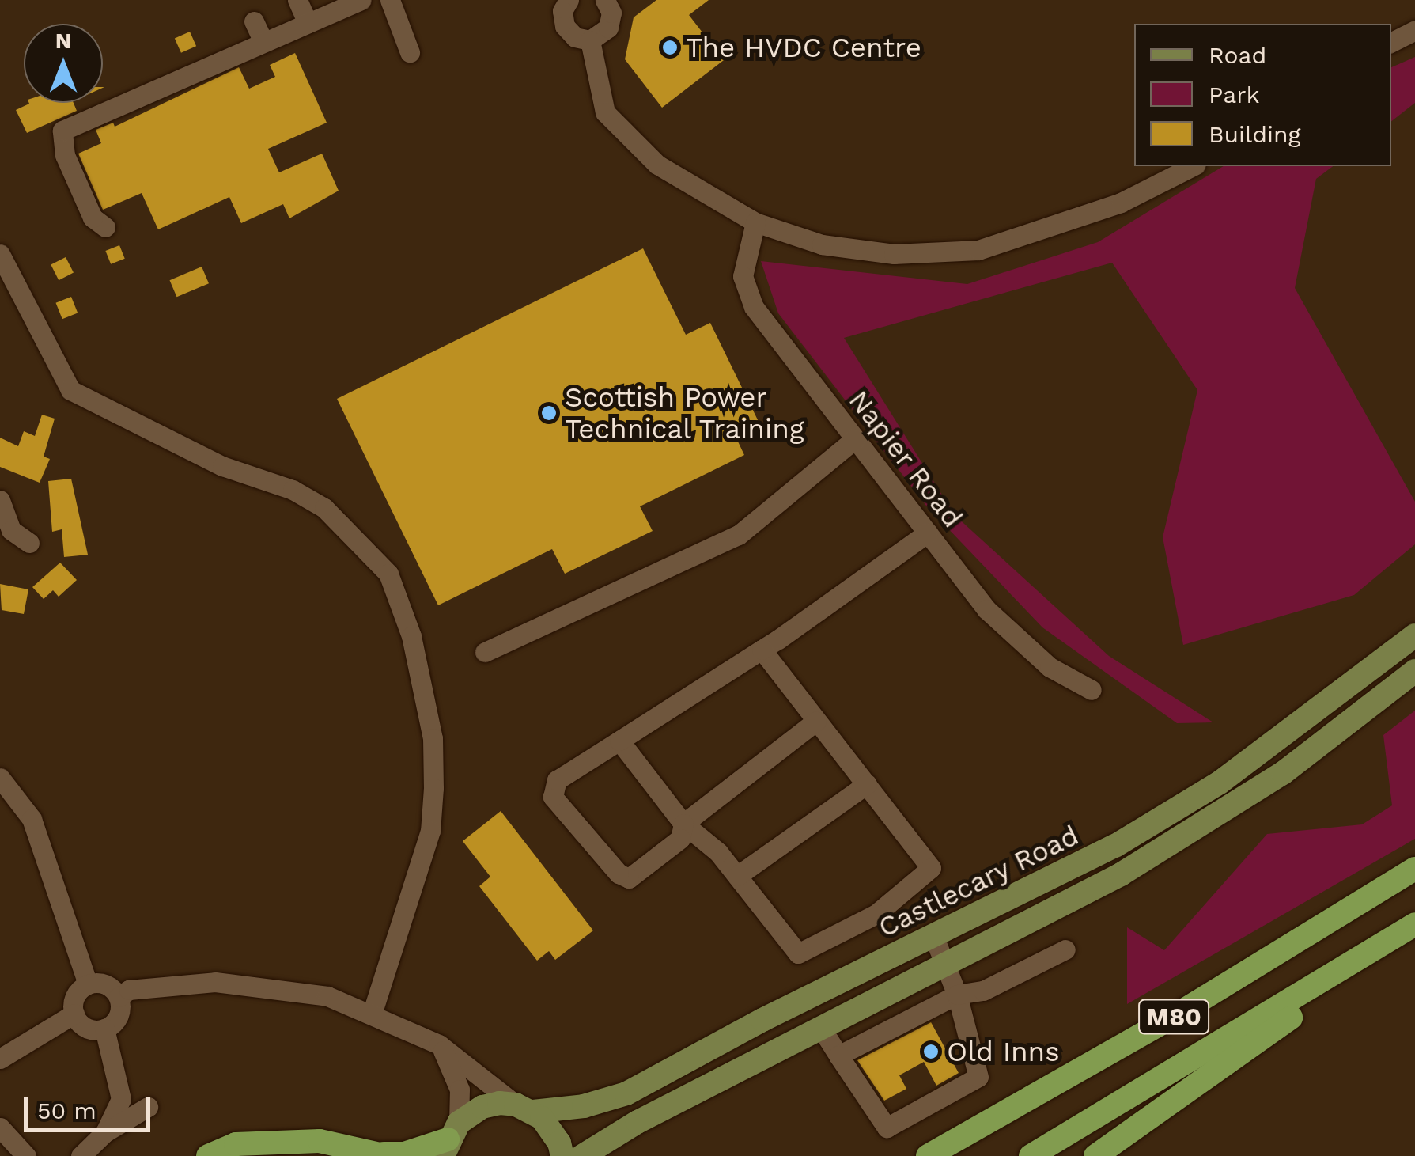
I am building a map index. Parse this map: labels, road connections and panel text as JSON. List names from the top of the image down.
{
  "streets": {
    "highway": ["M80"],
    "main road": ["Castlecary Road"],
    "street": ["Napier Road"]
  },
  "places": ["The HVDC Centre", "Scottish Power Technical Training", "Old Inns"],
  "legend": ["Road", "Park", "Building"],
  "scale_bar": "50 m",
  "north": "top"
}
